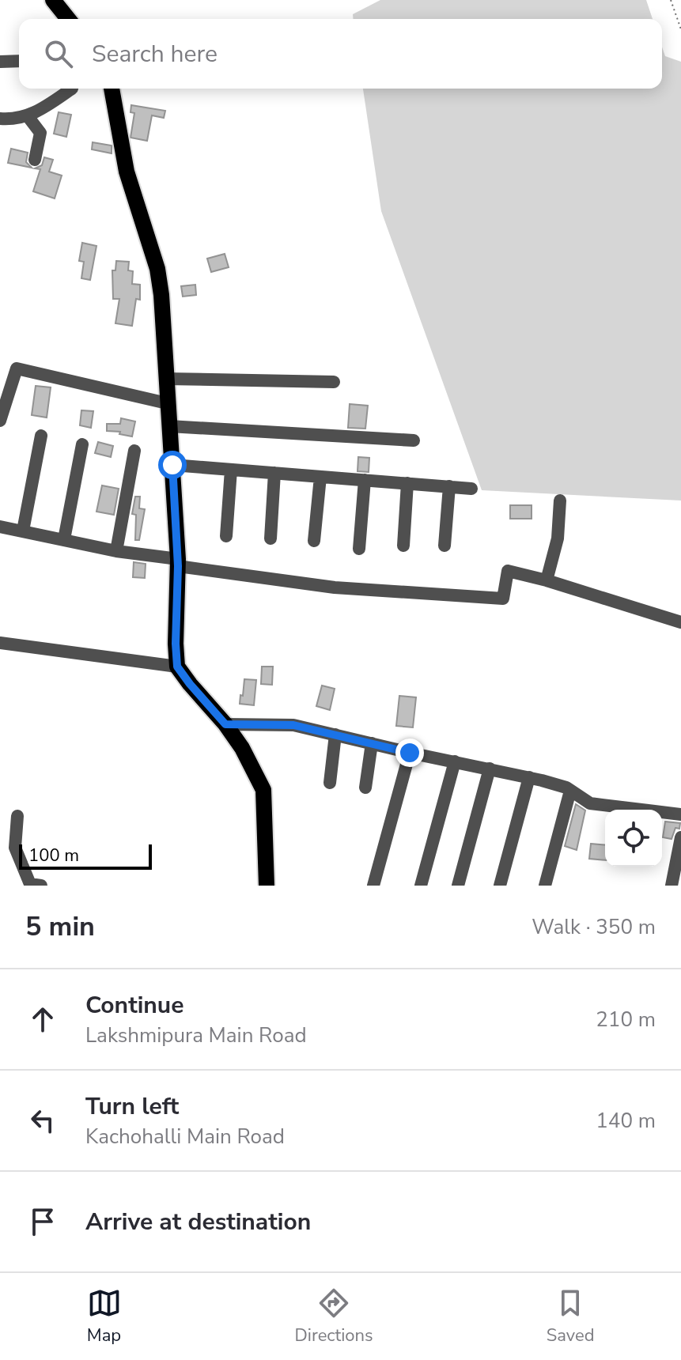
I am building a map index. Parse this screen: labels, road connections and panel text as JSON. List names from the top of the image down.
{
  "scale_bar": "100 m",
  "page": {
    "search": "Search here",
    "scale": "100 m",
    "heading": ["5 min", "Walk · 350 m"],
    "list": [
      ["Continue", "Lakshmipura Main Road", "210 m"],
      ["Turn left", "Kachohalli Main Road", "140 m"],
      "Arrive at destination"
    ],
    "nav": ["Map", "Directions", "Saved"]
  }
}
